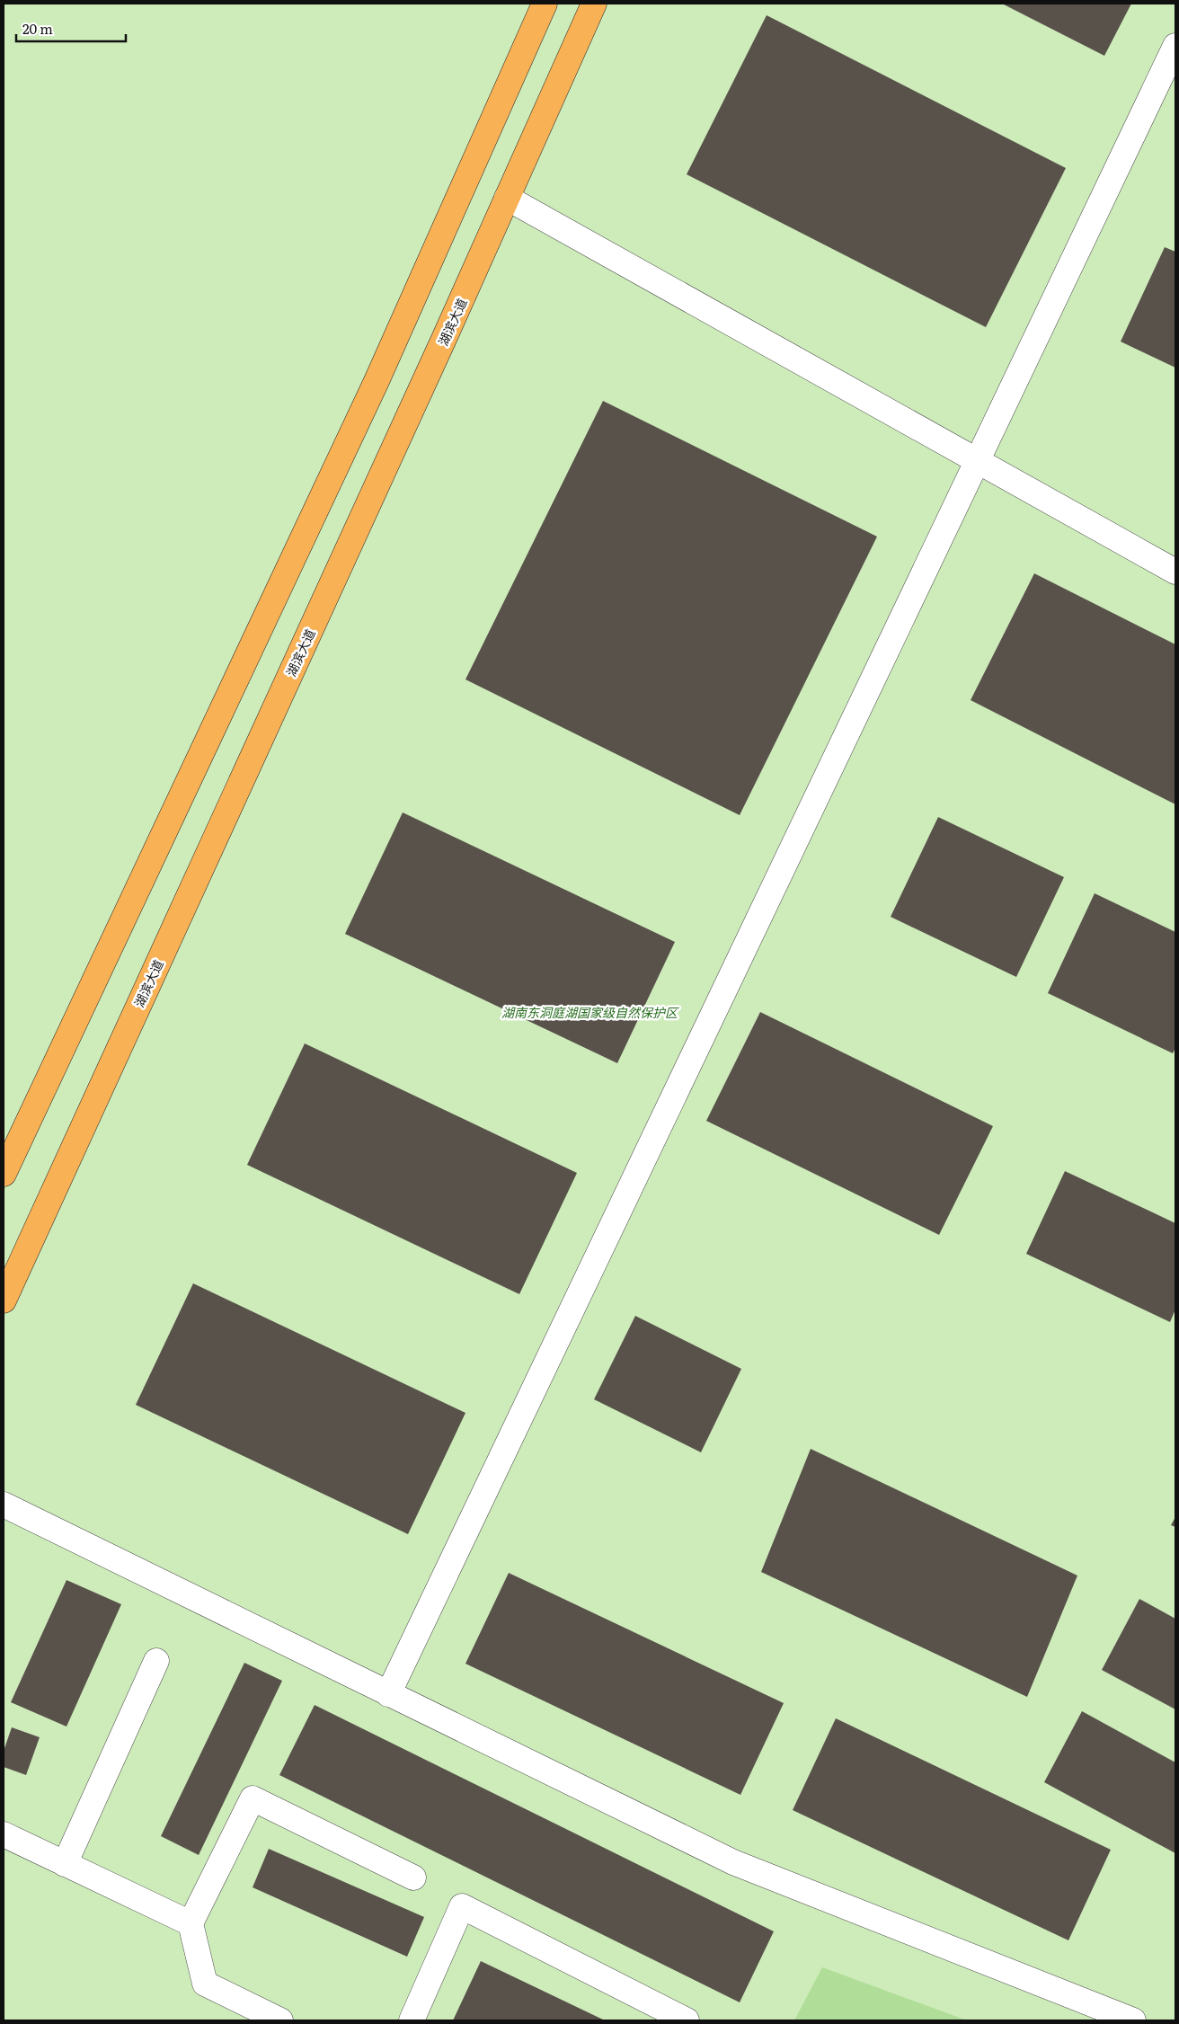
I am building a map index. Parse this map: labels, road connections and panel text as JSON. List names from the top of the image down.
{
  "streets": {
    "highway": ["湖滨大道"]
  },
  "parks": ["湖南东洞庭湖国家级自然保护区"],
  "scale_bar": "20 m"
}
